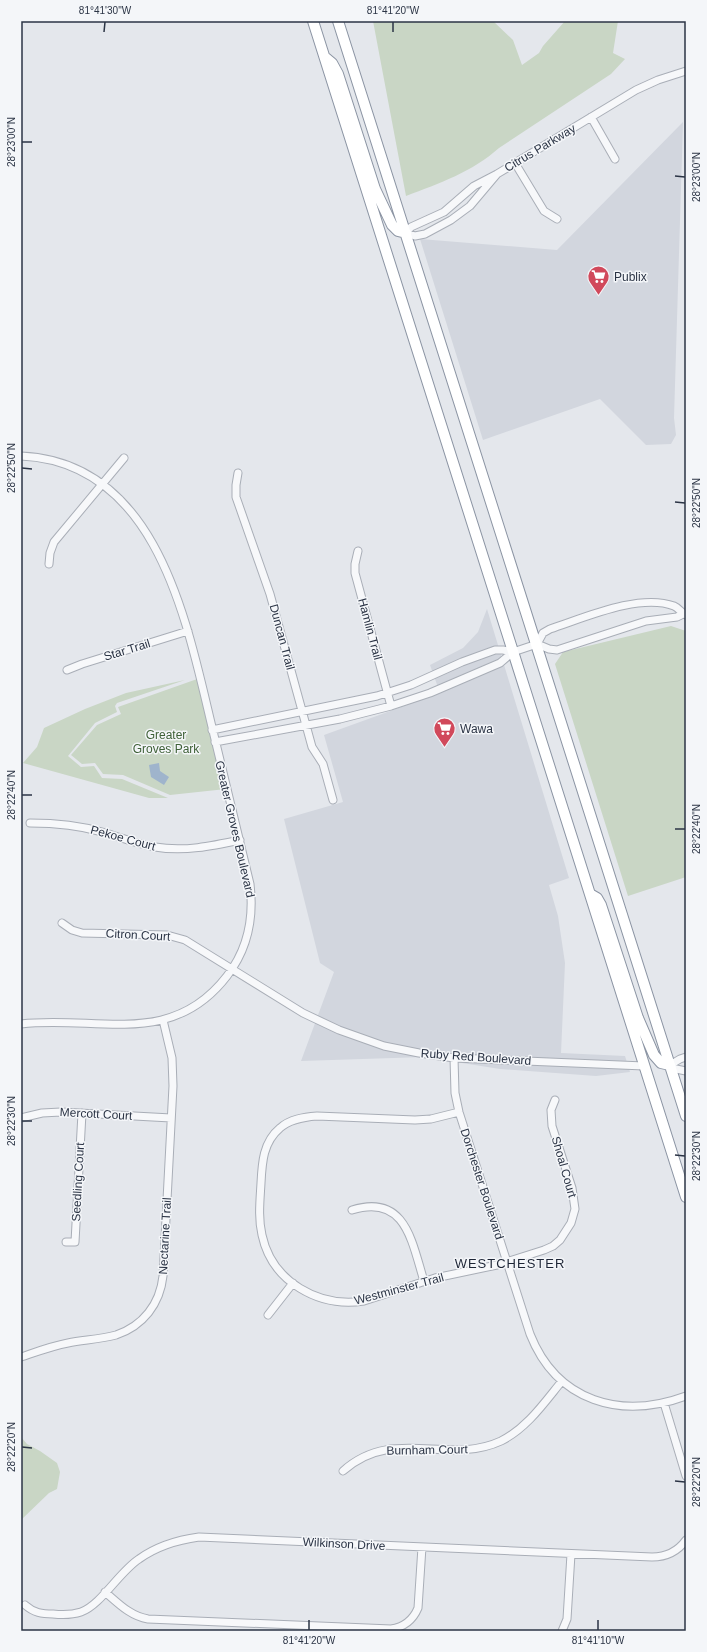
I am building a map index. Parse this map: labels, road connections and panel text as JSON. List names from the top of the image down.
{
  "streets": {
    "street": [
      "Citrus Parkway",
      "Hamlin Trail",
      "Duncan Trail",
      "Star Trail",
      "Greater Groves Boulevard",
      "Pekoe Court",
      "Citron Court",
      "Ruby Red Boulevard",
      "Mercott Court",
      "Shoal Court",
      "Seedling Court",
      "Dorchester Boulevard",
      "Nectarine Trail",
      "Westminster Trail",
      "Burnham Court",
      "Wilkinson Drive"
    ]
  },
  "crossings": [
    ["Star Trail", "Greater Groves Boulevard"],
    ["Greater Groves Boulevard", "Pekoe Court"],
    ["Greater Groves Boulevard", "Citron Court"],
    ["Greater Groves Boulevard", "Ruby Red Boulevard"],
    ["Greater Groves Boulevard", "Nectarine Trail"],
    ["Citron Court", "Ruby Red Boulevard"],
    ["Ruby Red Boulevard", "Dorchester Boulevard"],
    ["Mercott Court", "Seedling Court"],
    ["Mercott Court", "Nectarine Trail"],
    ["Shoal Court", "Westminster Trail"],
    ["Dorchester Boulevard", "Westminster Trail"],
    ["Dorchester Boulevard", "Burnham Court"]
  ],
  "districts": ["WESTCHESTER"],
  "parks": ["Greater Groves Park"],
  "places": {
    "supermarket": ["Publix", "Wawa"]
  },
  "coordinates": [
    "81°41'30\"W",
    "81°41'20\"W",
    "28°23'00\"N",
    "28°22'50\"N",
    "28°22'40\"N",
    "28°22'30\"N",
    "28°22'20\"N",
    "81°41'10\"W"
  ]
}
